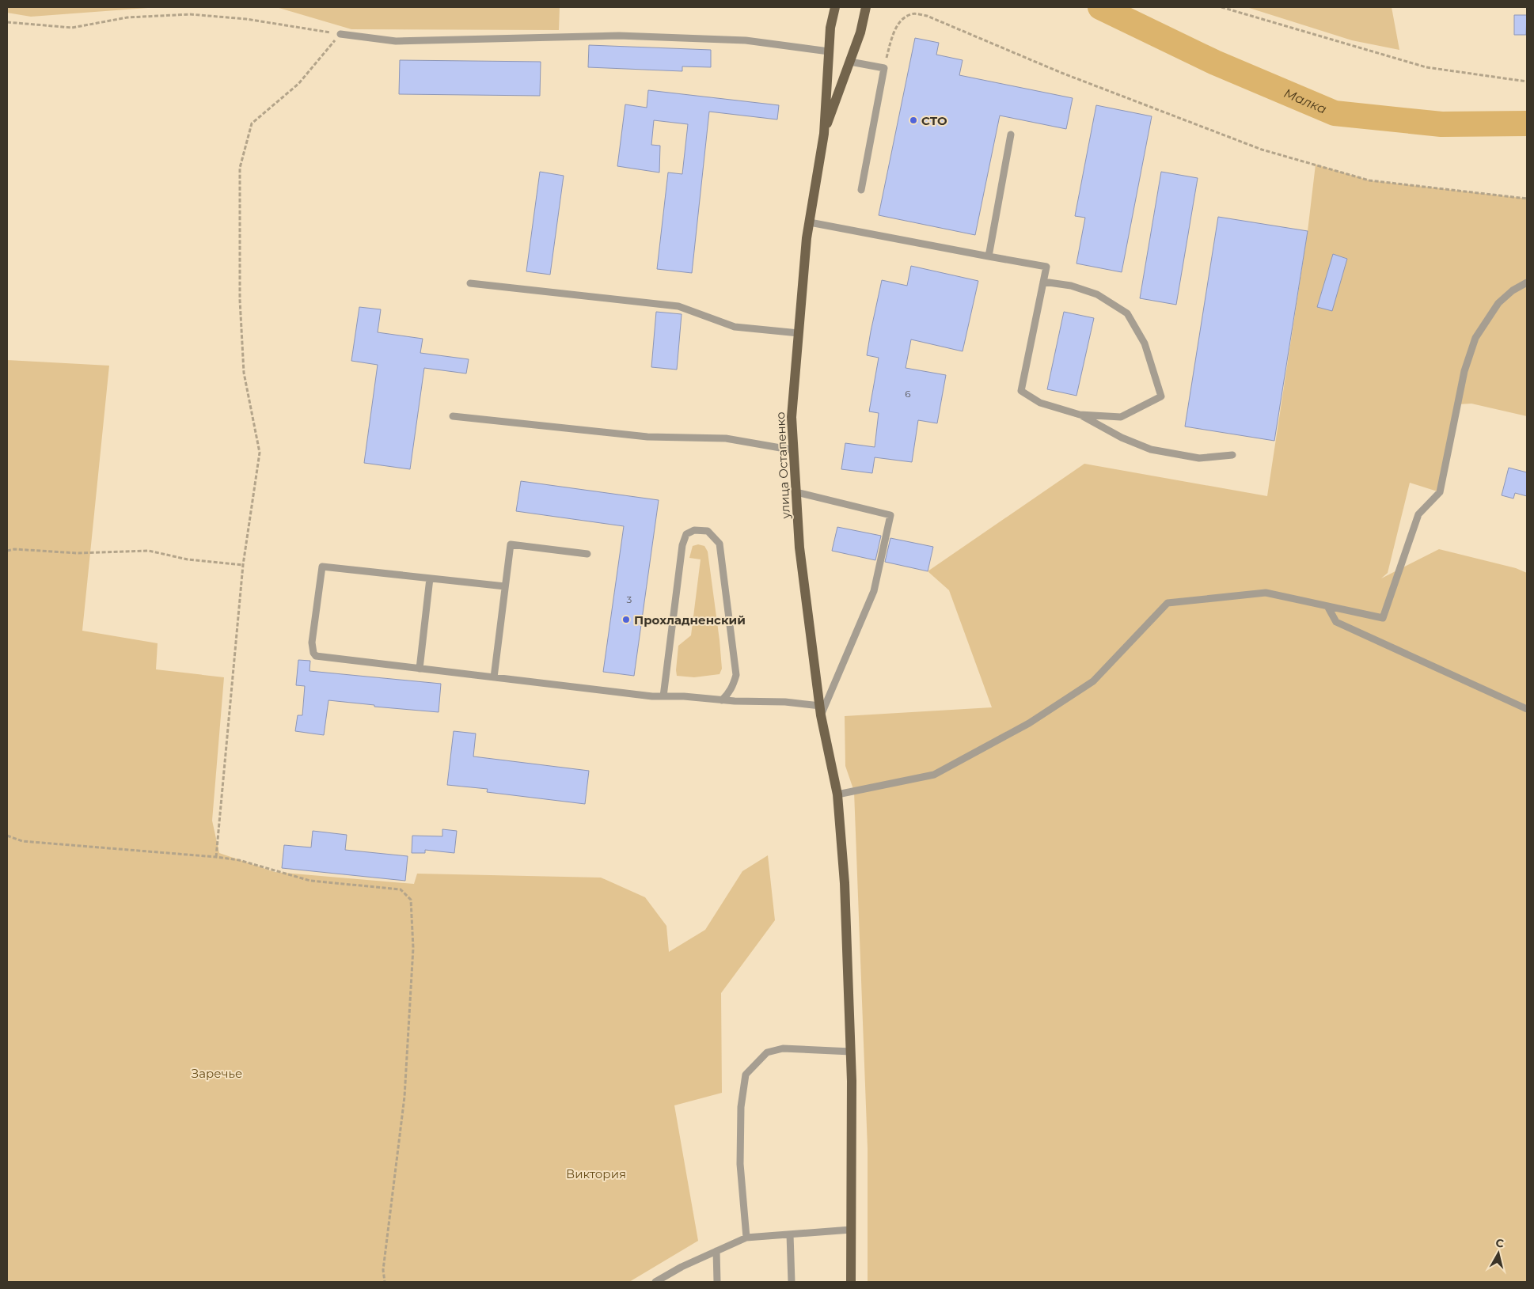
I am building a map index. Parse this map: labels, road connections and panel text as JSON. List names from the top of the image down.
{
  "streets": {
    "main road": ["улица Остапенко"]
  },
  "water": ["Малка"],
  "parks": ["Заречье", "Виктория"],
  "places": ["СТО", "Прохладненский"],
  "house_numbers": ["6", "3"],
  "north": "top"
}
